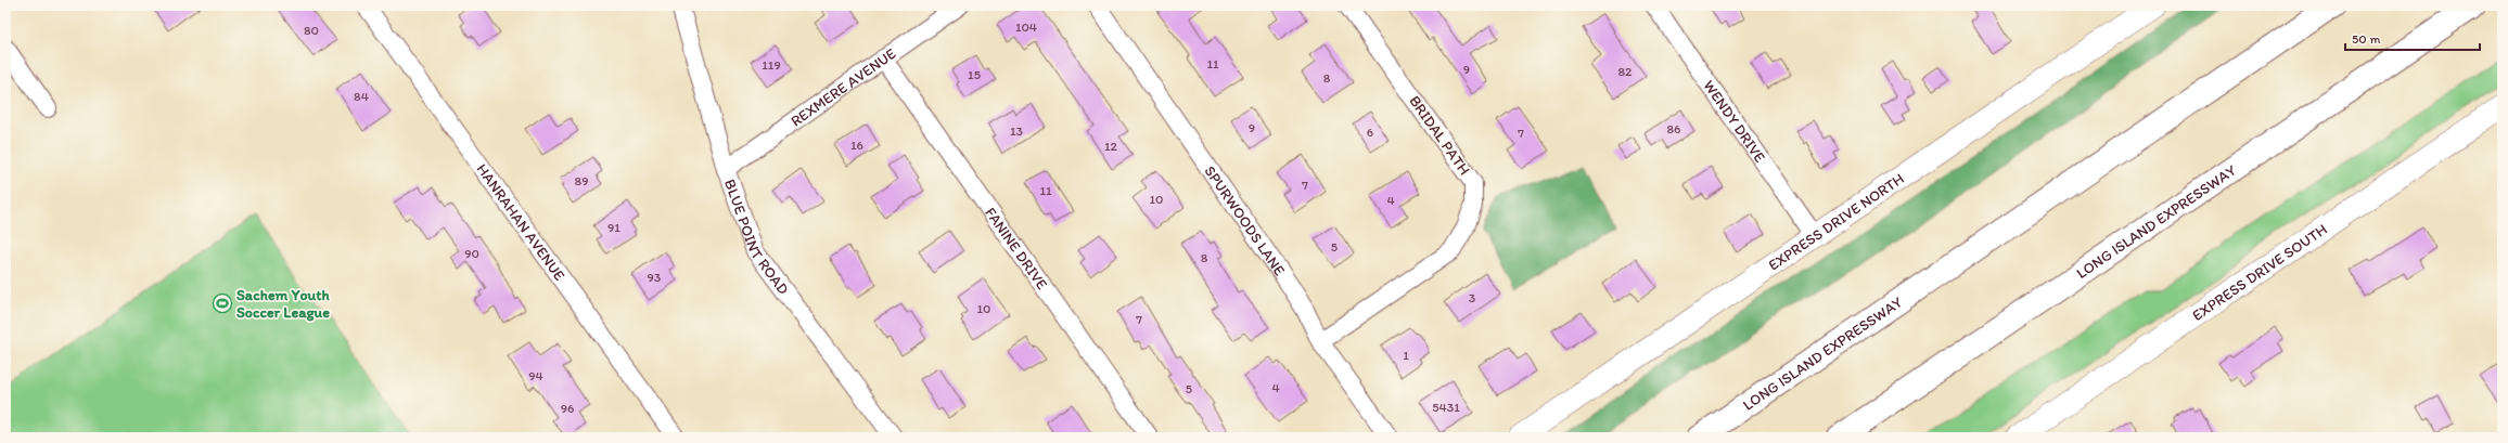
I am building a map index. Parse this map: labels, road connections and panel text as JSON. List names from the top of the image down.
{
  "streets": {
    "highway": ["LONG ISLAND EXPRESSWAY"],
    "main road": ["EXPRESS DRIVE NORTH", "EXPRESS DRIVE SOUTH"],
    "street": [
      "REXMERE AVENUE",
      "WENDY DRIVE",
      "BRIDAL PATH",
      "SPURWOODS LANE",
      "HANRAHAN AVENUE",
      "BLUE POINT ROAD",
      "FANINE DRIVE"
    ]
  },
  "crossings": [
    ["REXMERE AVENUE", "BLUE POINT ROAD"],
    ["REXMERE AVENUE", "FANINE DRIVE"],
    ["WENDY DRIVE", "EXPRESS DRIVE NORTH"],
    ["BRIDAL PATH", "SPURWOODS LANE"]
  ],
  "places": {
    "sports": ["Sachem Youth Soccer League"]
  },
  "house_numbers": [
    "104",
    "80",
    "11",
    "119",
    "9",
    "82",
    "15",
    "8",
    "84",
    "9",
    "86",
    "13",
    "6",
    "7",
    "16",
    "12",
    "89",
    "7",
    "11",
    "10",
    "4",
    "91",
    "5",
    "90",
    "8",
    "93",
    "3",
    "10",
    "7",
    "1",
    "94",
    "4",
    "5",
    "5431",
    "96"
  ],
  "scale_bar": "50 m"
}
